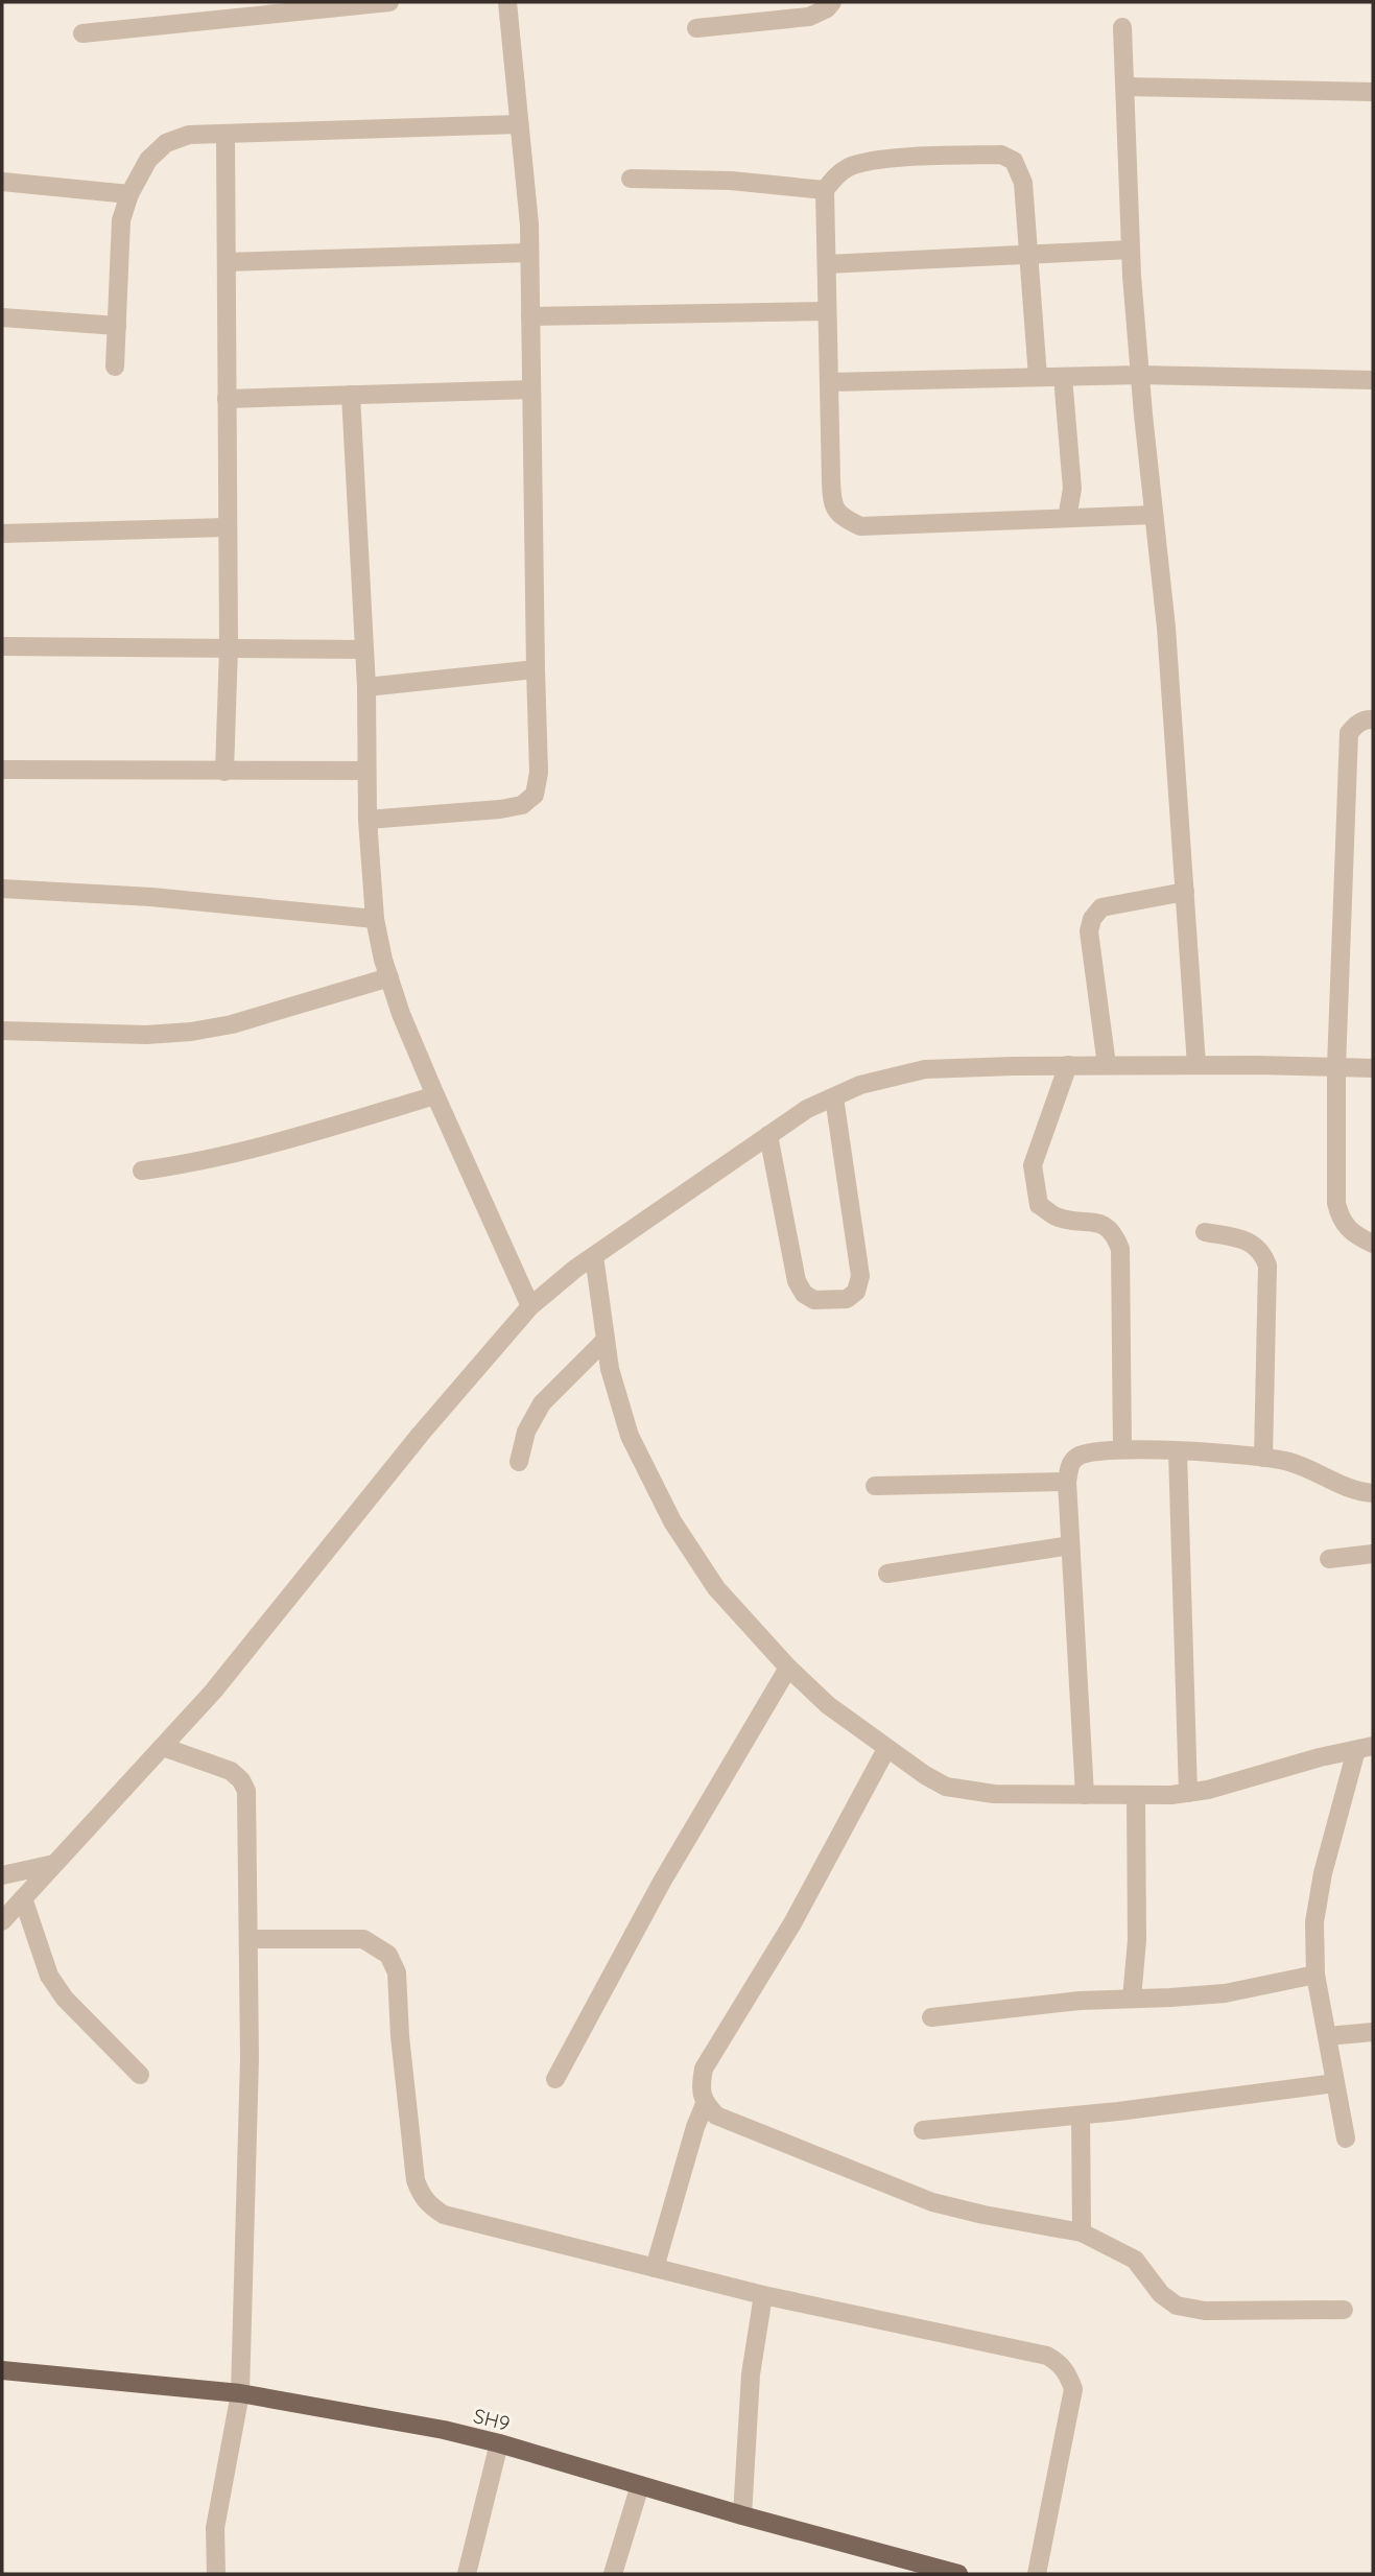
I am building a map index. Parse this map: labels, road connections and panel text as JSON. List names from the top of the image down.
{
  "streets": {
    "main road": ["SH9"]
  }
}
